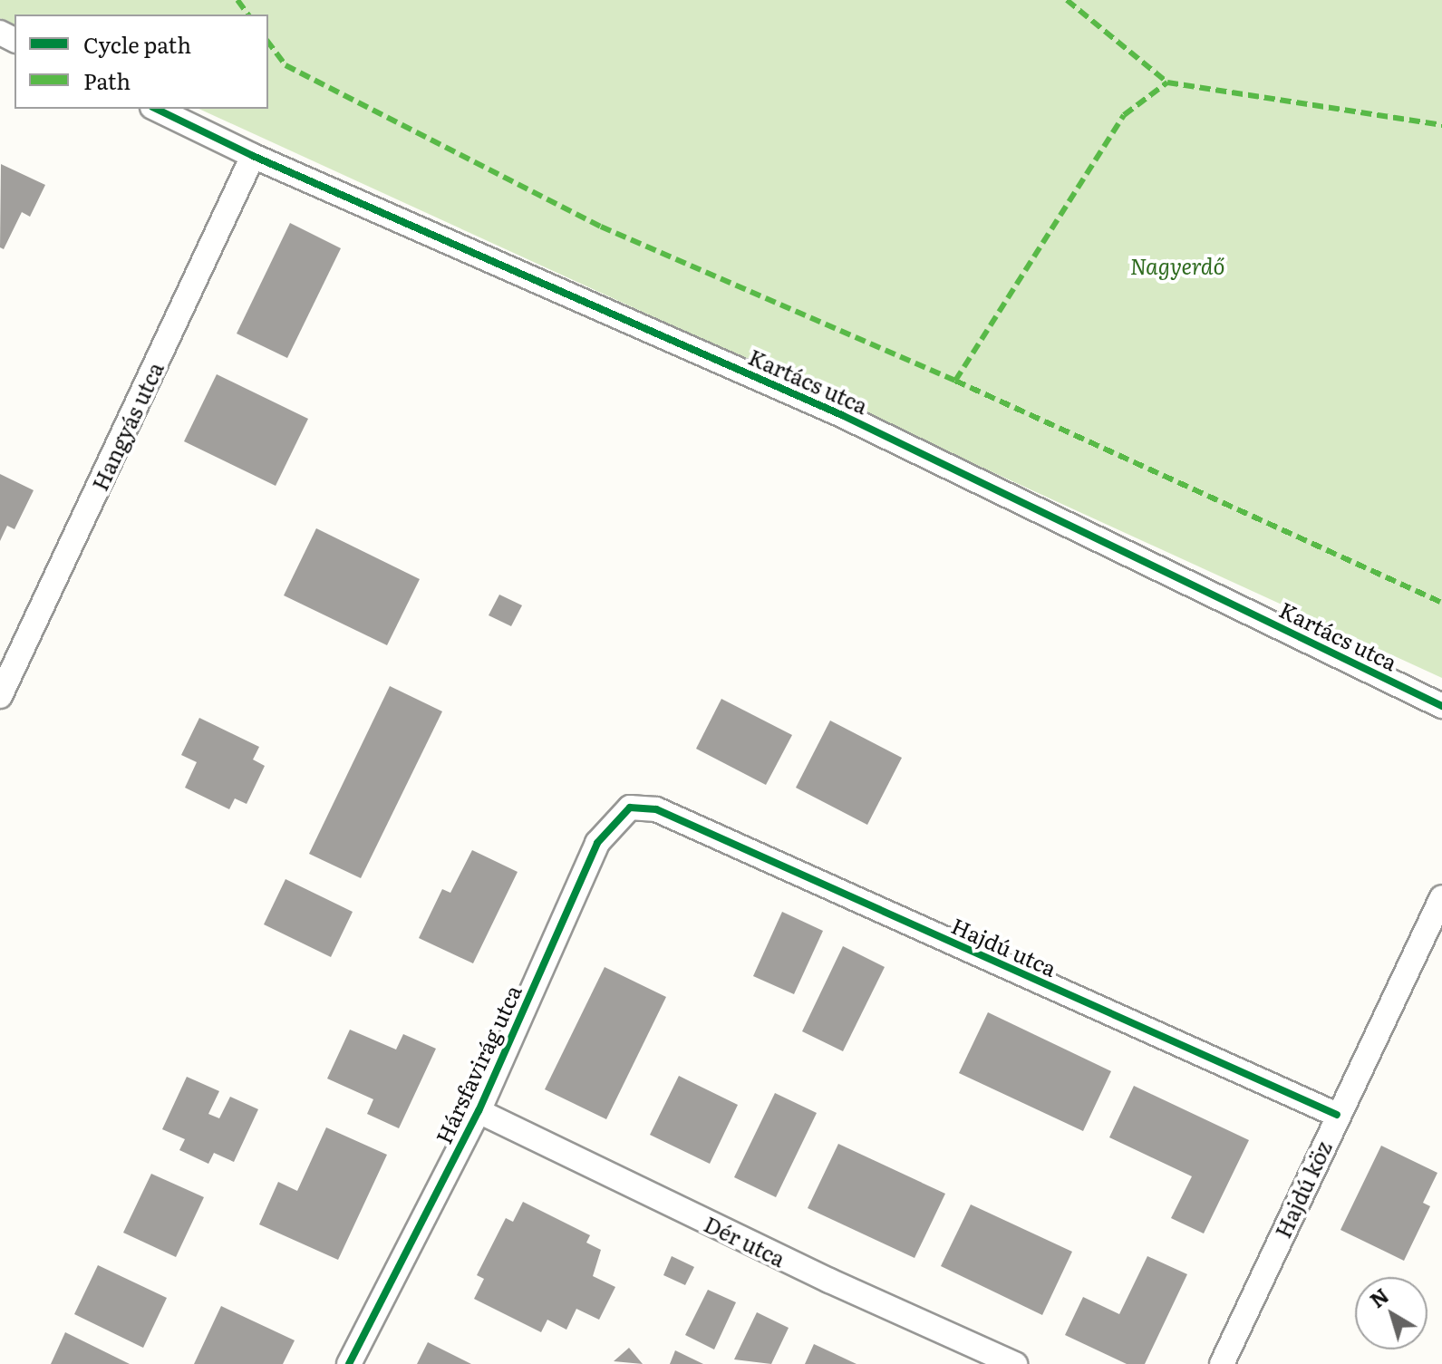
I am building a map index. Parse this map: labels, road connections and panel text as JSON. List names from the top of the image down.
{
  "streets": {
    "street": [
      "Kartács utca",
      "Hangyás utca",
      "Hajdú utca",
      "Hársfavirág utca",
      "Hajdú köz",
      "Dér utca"
    ]
  },
  "crossings": [
    ["Kartács utca", "Hangyás utca"],
    ["Hajdú utca", "Hársfavirág utca"],
    ["Hajdú utca", "Hajdú köz"],
    ["Hársfavirág utca", "Dér utca"]
  ],
  "parks": ["Nagyerdő"],
  "legend": ["Cycle path", "Path"],
  "north": "top left"
}
